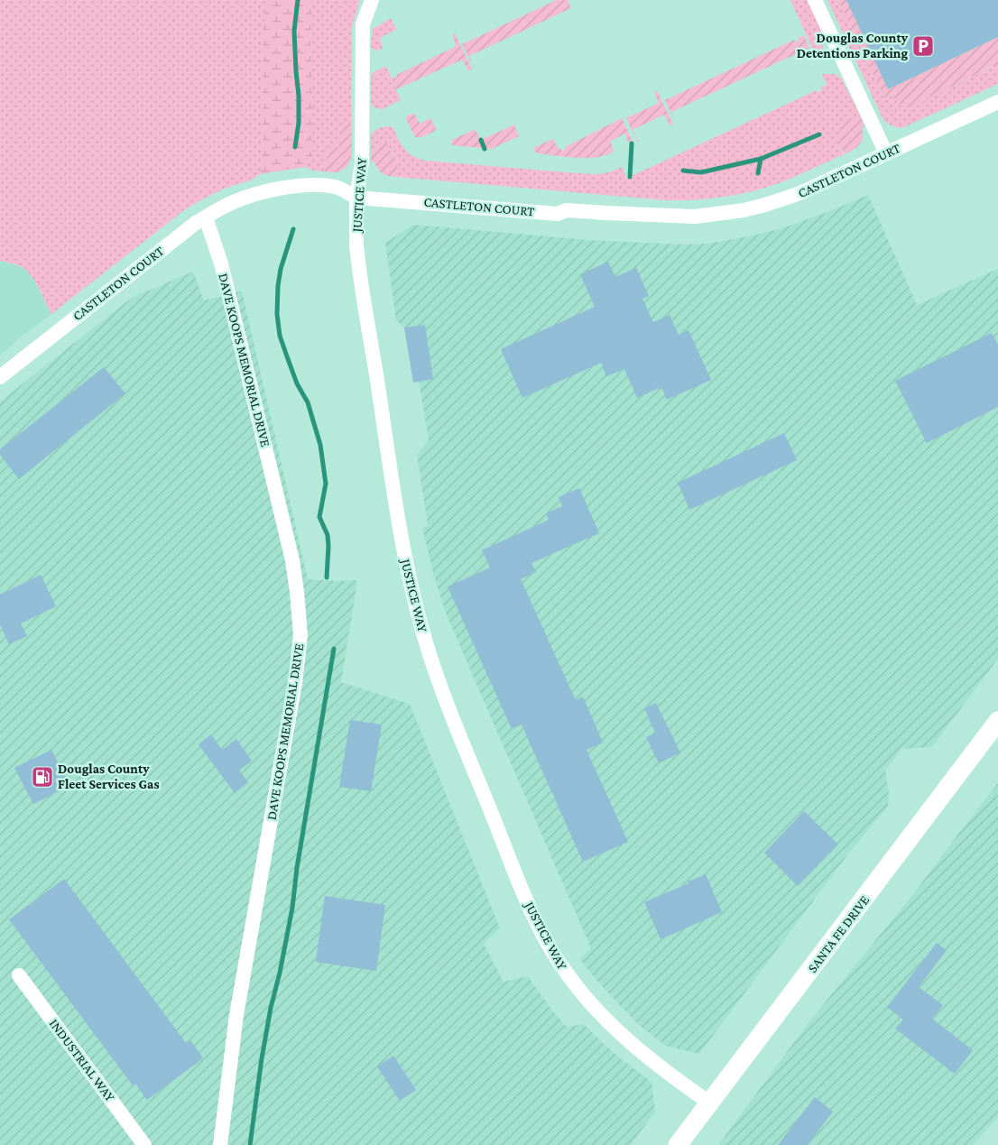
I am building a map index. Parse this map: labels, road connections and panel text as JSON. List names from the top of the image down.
{
  "streets": {
    "main road": ["SANTA FE DRIVE"],
    "street": [
      "CASTLETON COURT",
      "JUSTICE WAY",
      "DAVE KOOPS MEMORIAL DRIVE",
      "INDUSTRIAL WAY"
    ]
  },
  "crossings": [
    ["CASTLETON COURT", "JUSTICE WAY"],
    ["CASTLETON COURT", "DAVE KOOPS MEMORIAL DRIVE"],
    ["JUSTICE WAY", "SANTA FE DRIVE"]
  ],
  "places": {
    "parking": ["Douglas County Detentions Parking"],
    "fuel station": ["Douglas County Fleet Services Gas"]
  }
}
